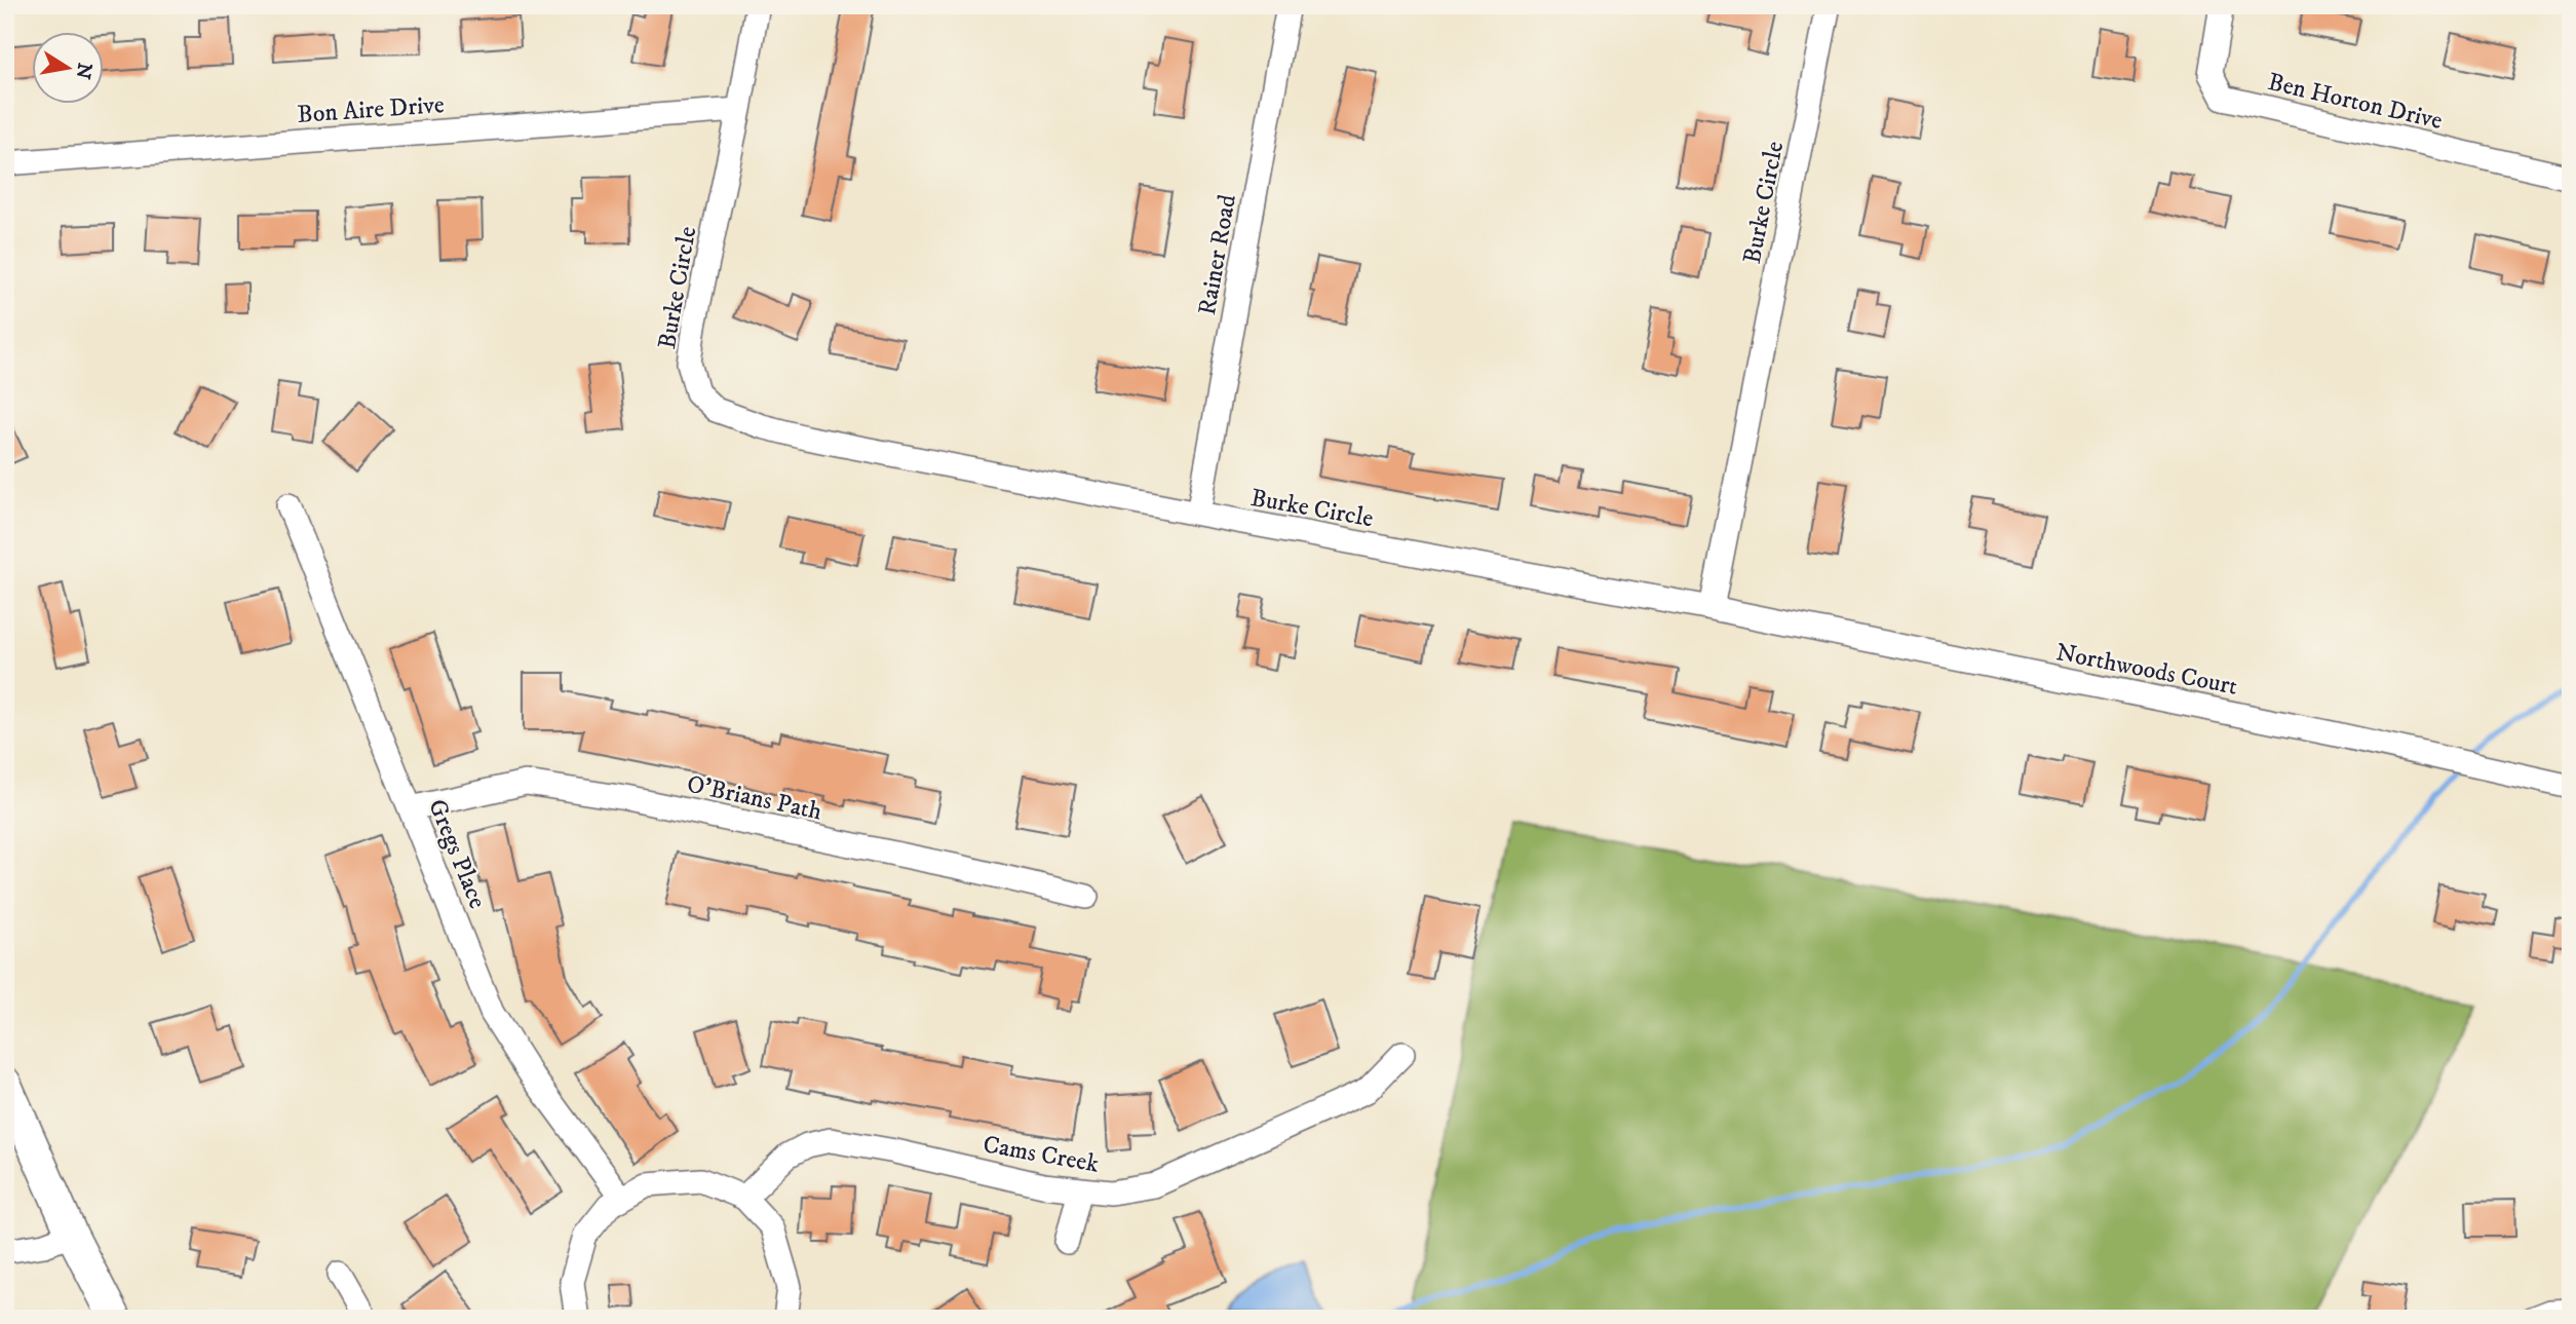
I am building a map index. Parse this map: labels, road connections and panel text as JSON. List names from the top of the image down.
{
  "streets": {
    "street": [
      "Ben Horton Drive",
      "Bon Aire Drive",
      "Burke Circle",
      "Rainer Road",
      "Northwoods Court",
      "O'Brians Path",
      "Gregs Place",
      "Cams Creek"
    ]
  },
  "crossings": [
    ["Bon Aire Drive", "Burke Circle"],
    ["Burke Circle", "Rainer Road"],
    ["Burke Circle", "Northwoods Court"],
    ["O'Brians Path", "Gregs Place"]
  ],
  "north": "right"
}
